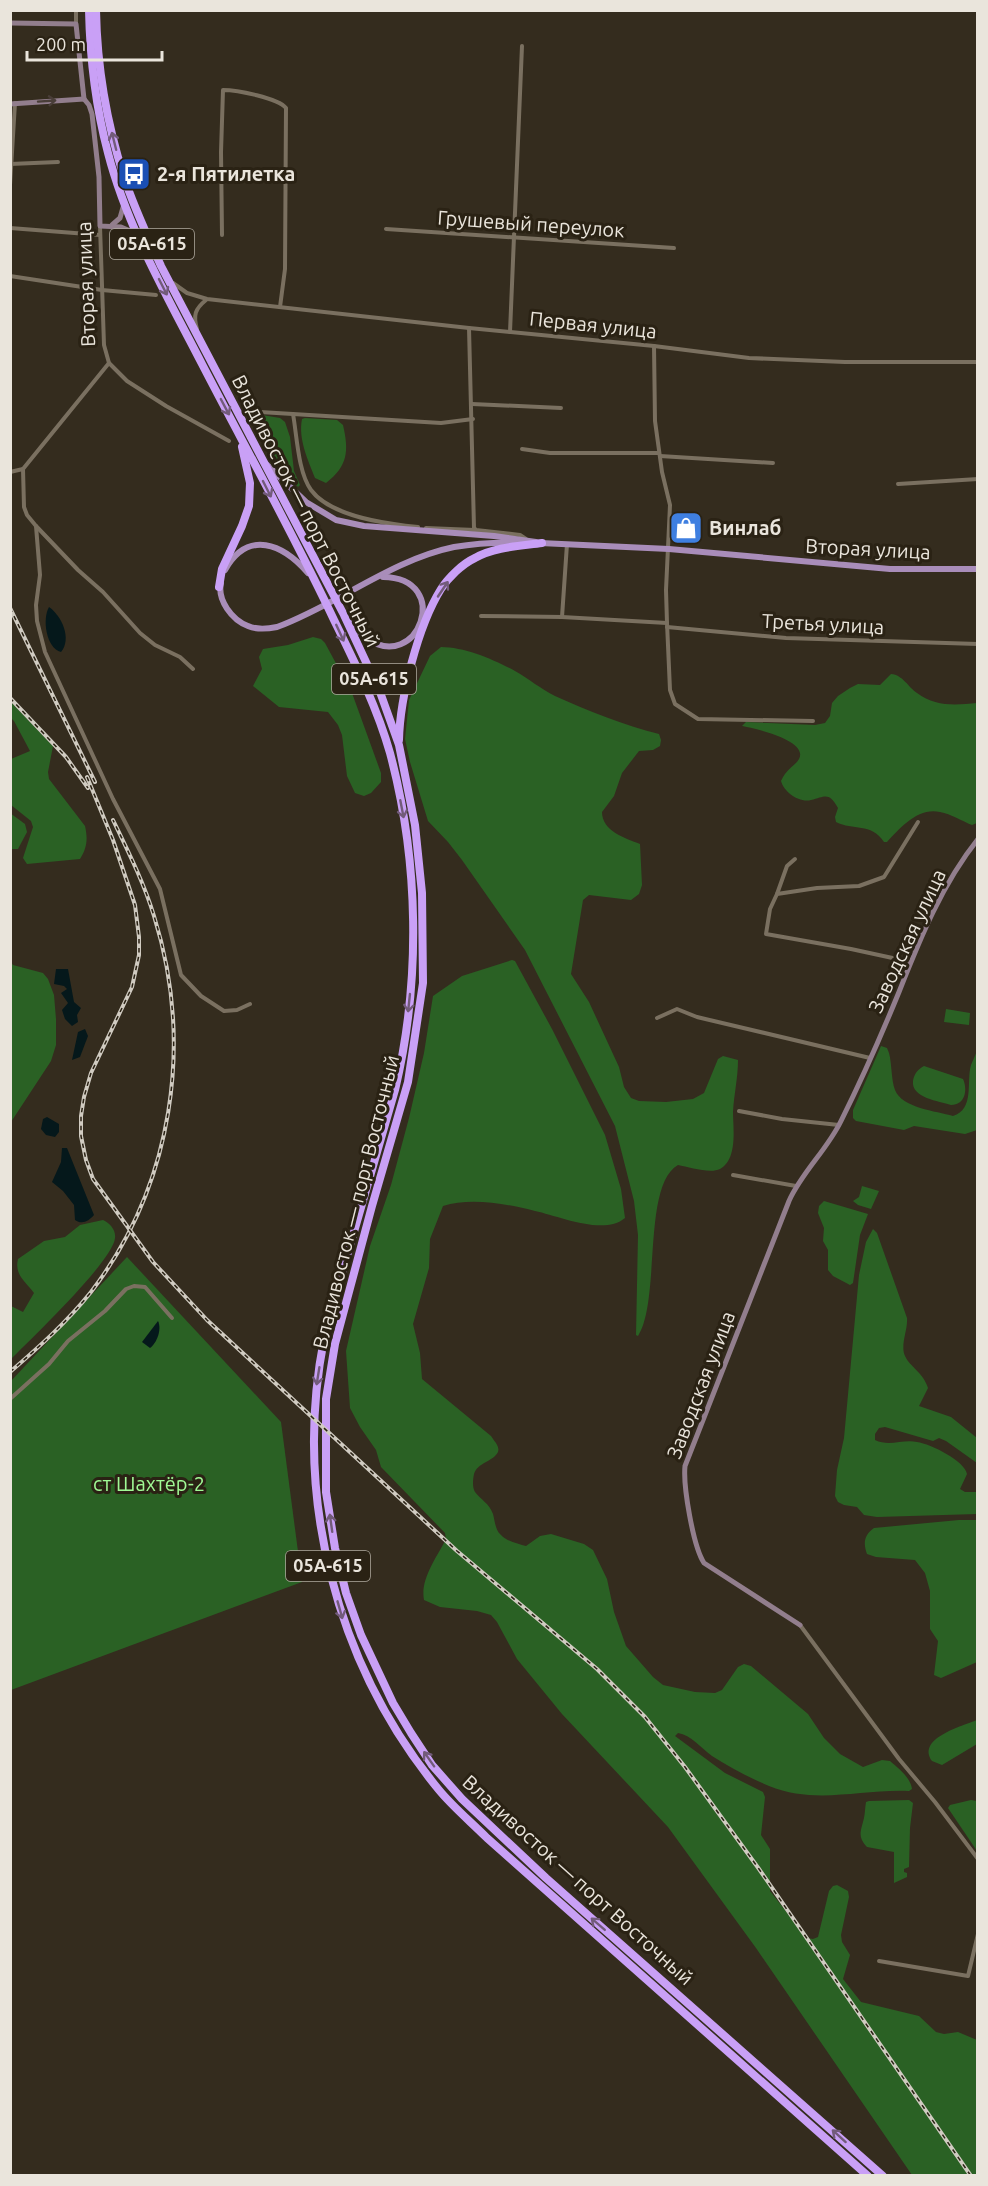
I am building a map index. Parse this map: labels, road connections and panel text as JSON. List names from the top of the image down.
{
  "streets": {
    "highway": ["05А-615", "Владивосток — порт Восточный"],
    "main road": ["Вторая улица"],
    "street": [
      "Грушевый переулок",
      "Первая улица",
      "Третья улица",
      "Заводская улица"
    ]
  },
  "crossings": [
    ["Первая улица", "Владивосток — порт Восточный"]
  ],
  "parks": ["ст Шахтёр-2"],
  "places": {
    "bus stop": ["2-я Пятилетка"],
    "shop": ["Винлаб"]
  },
  "scale_bar": "200 m"
}
